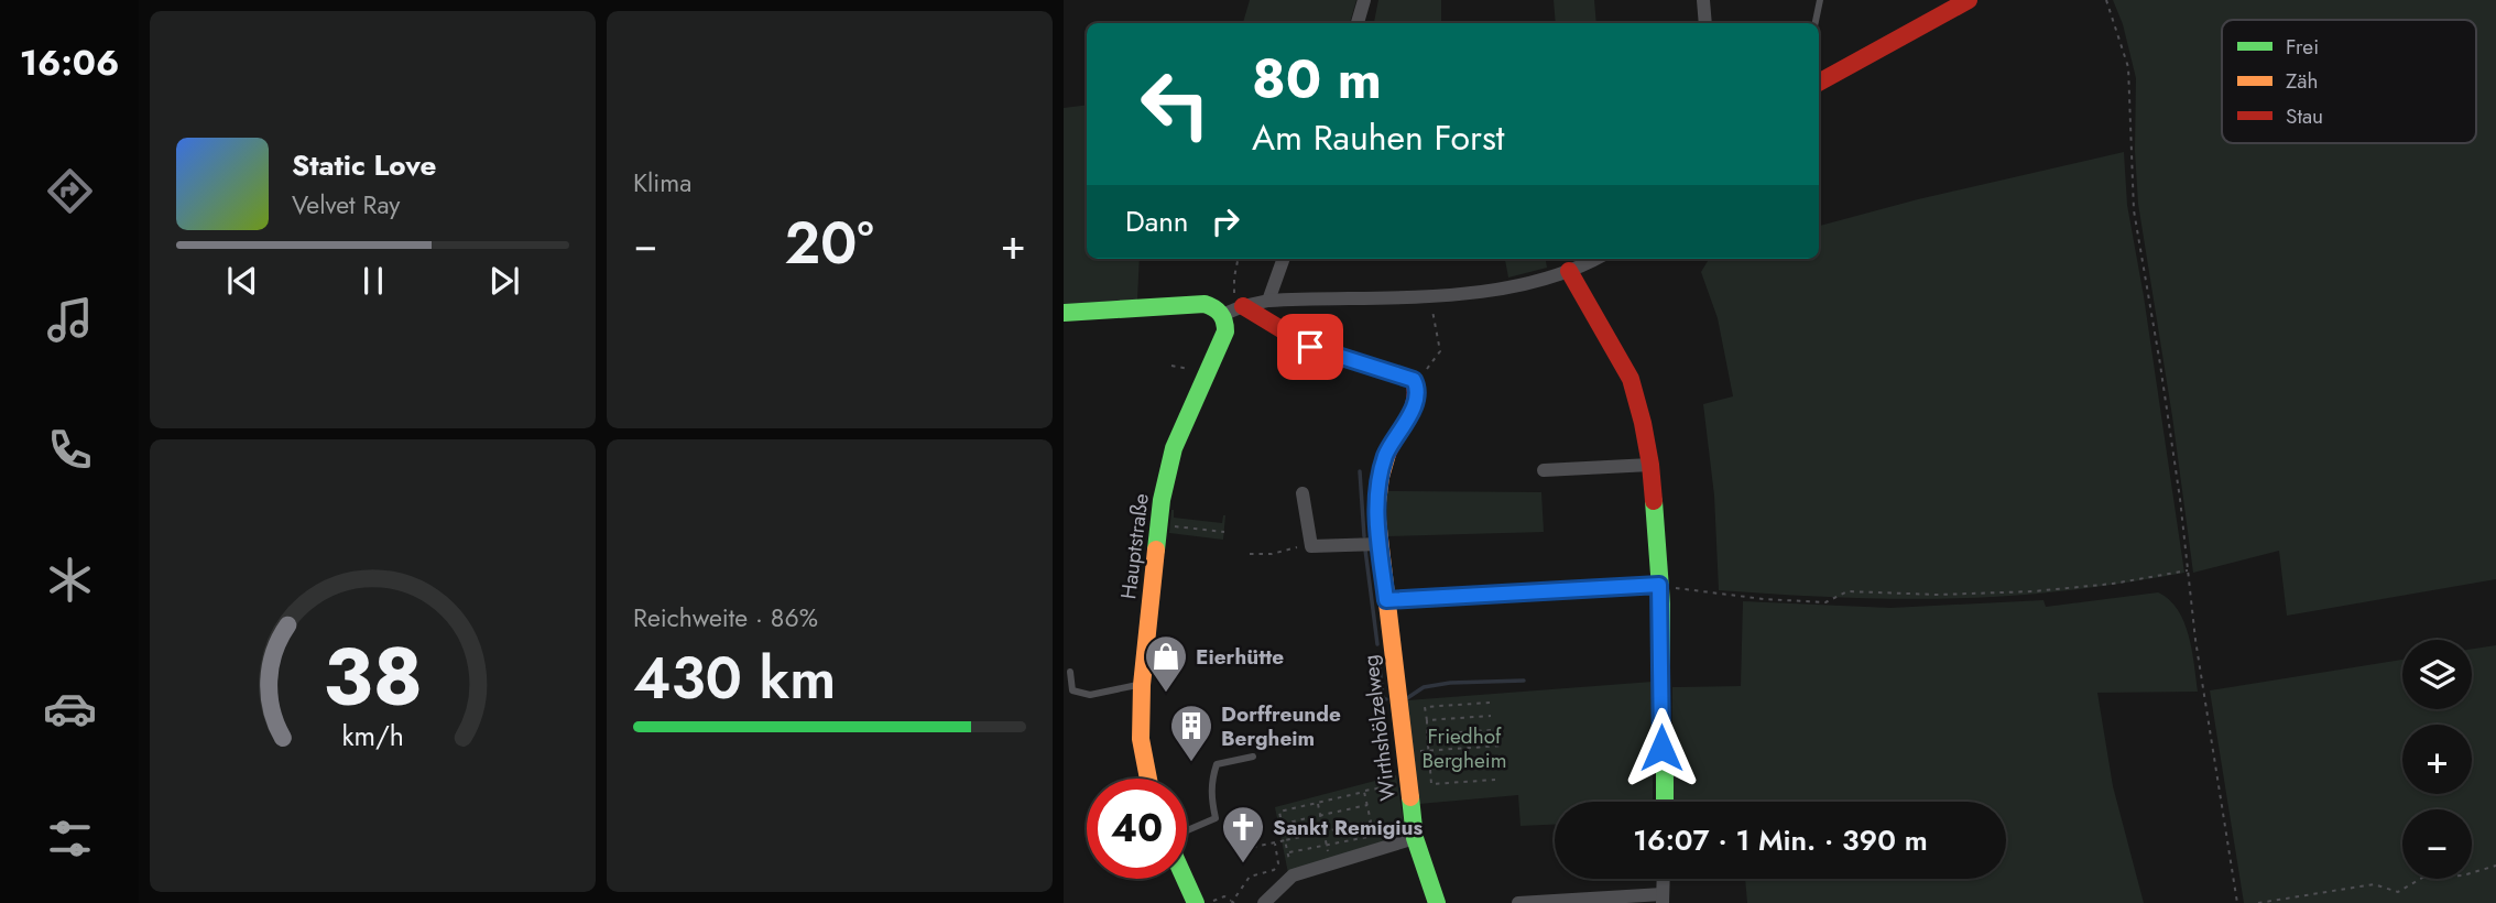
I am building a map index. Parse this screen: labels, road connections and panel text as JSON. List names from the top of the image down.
{
  "streets": {
    "street": ["Hauptstraße", "Wirthshölzelweg"]
  },
  "parks": ["Friedhof Bergheim"],
  "places": {
    "shop": ["Eierhütte"],
    "building": ["Dorffreunde Bergheim"],
    "church": ["Sankt Remigius"]
  },
  "legend": ["Frei", "Zäh", "Stau"],
  "page": {
    "tabs": "16:06",
    "tile": [
      "Klima",
      ["Reichweite · 86%", "430 km"]
    ],
    "turn": ["80 m", "Am Rauhen Forst"],
    "song": ["Static Love", "Velvet Ray"],
    "then": "Dann",
    "heat": ["−", "20°", "+"],
    "map_buttons": ["+", "−"],
    "limit": "40",
    "trip": "16:07 · 1 Min. · 390 m",
    "gauge": ["38", "km/h"]
  }
}
